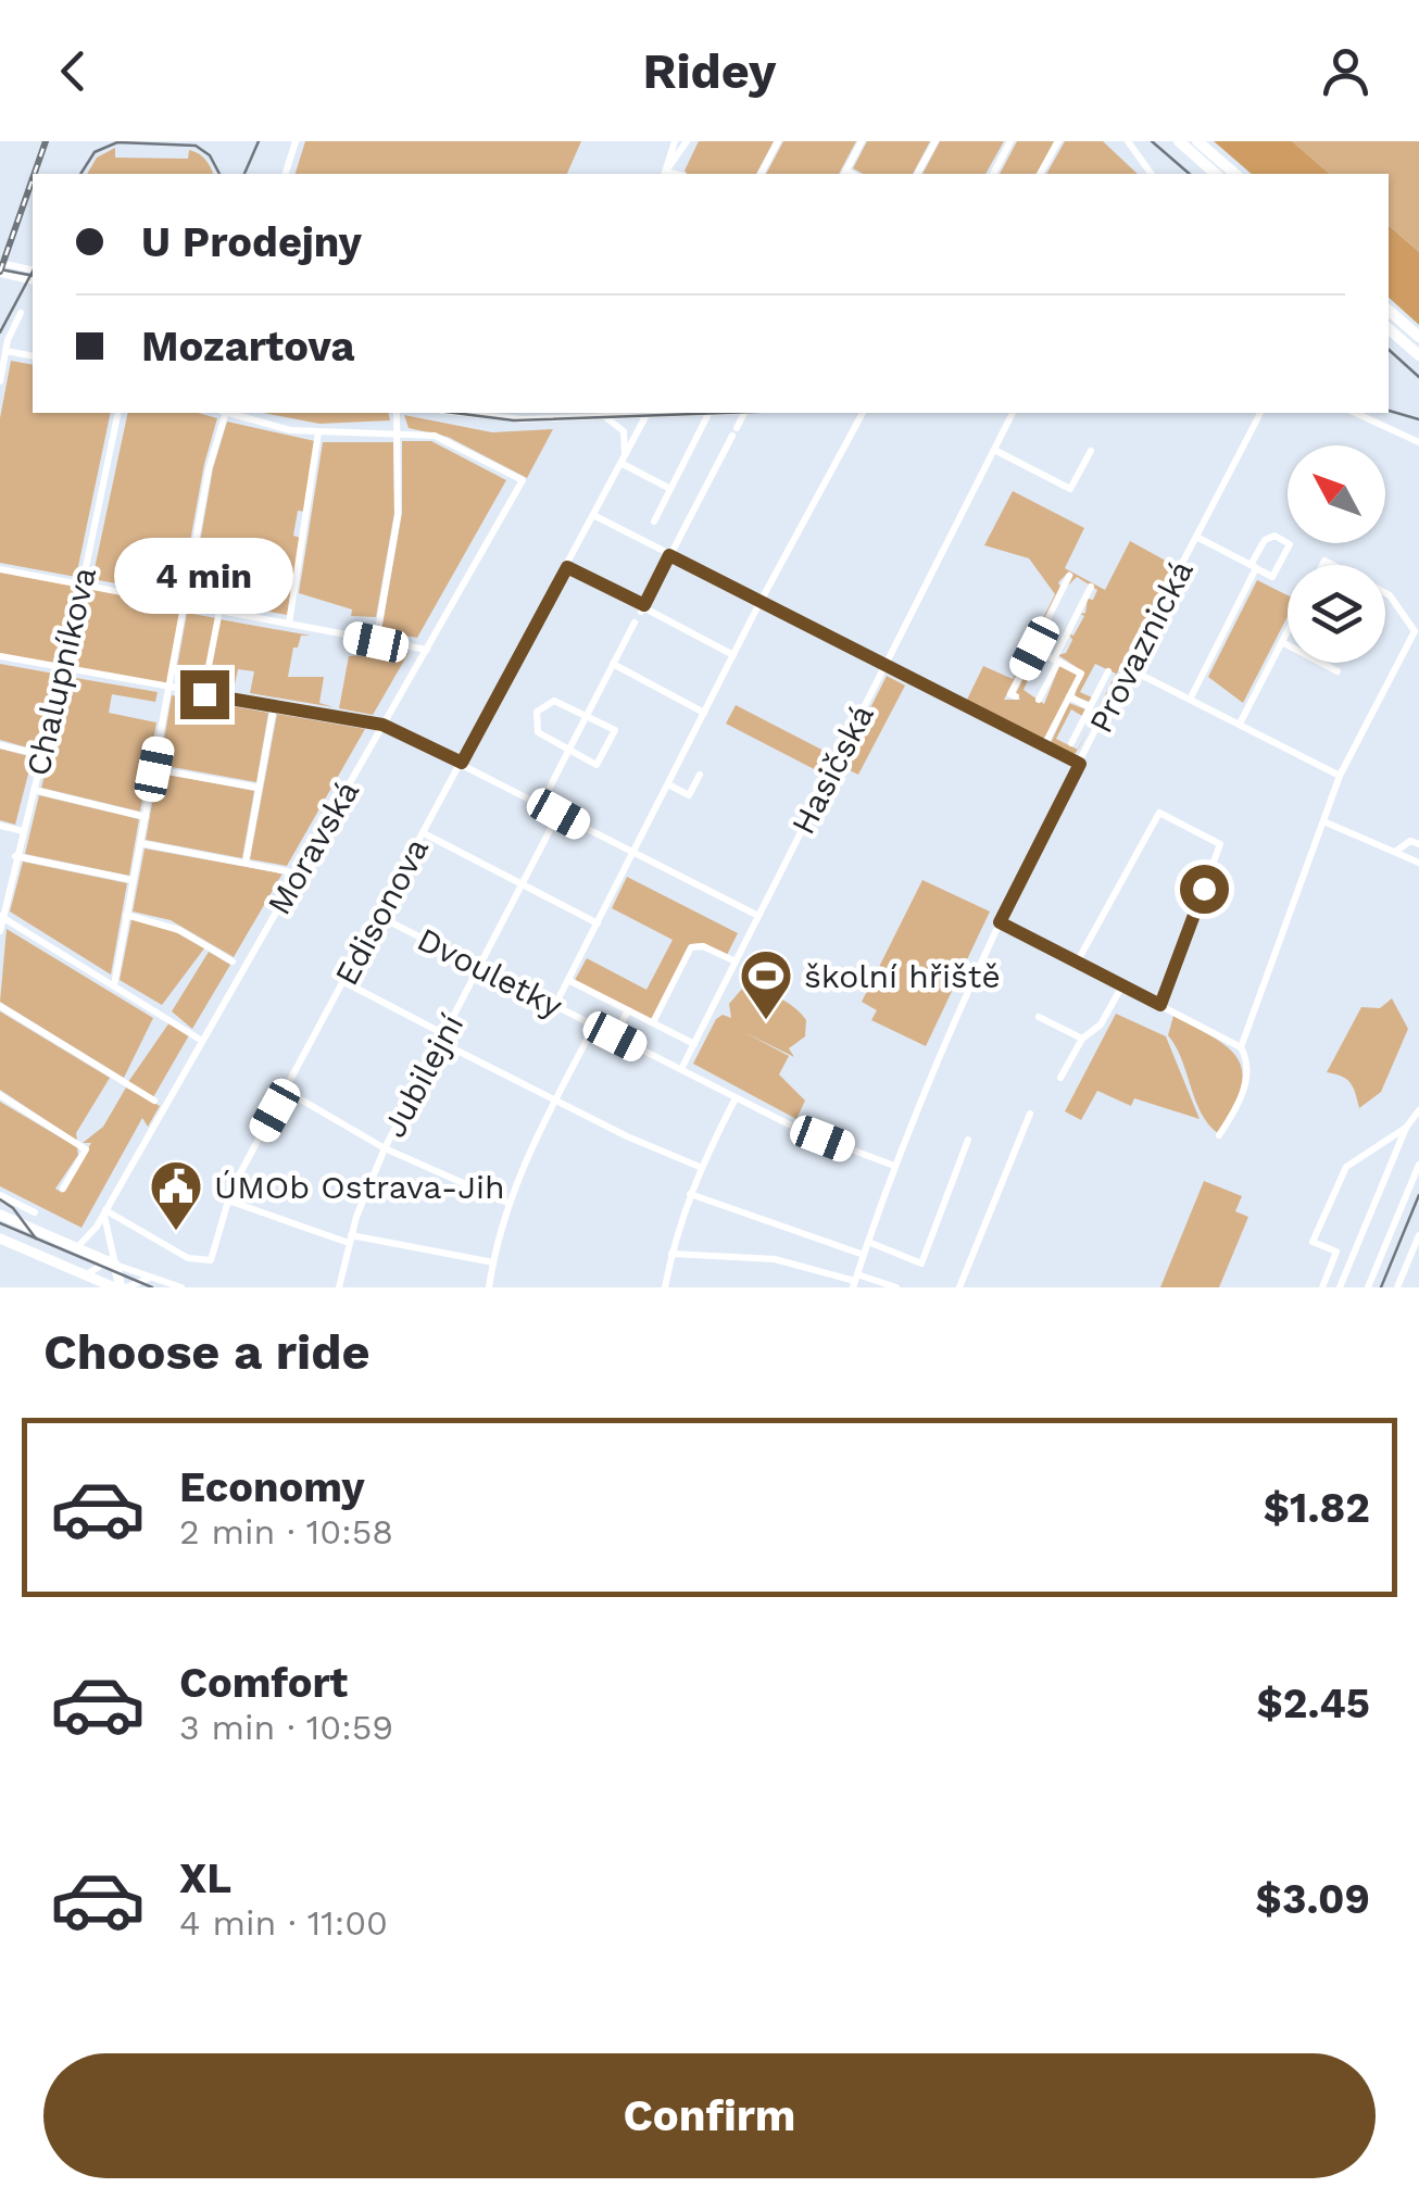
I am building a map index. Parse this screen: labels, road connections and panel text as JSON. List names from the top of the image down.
{
  "streets": {
    "street": [
      "Provaznická",
      "Chalupníkova",
      "Hasičská",
      "Moravská",
      "Edisonova",
      "Dvouletky",
      "Jubilejní"
    ]
  },
  "crossings": [
    ["Provaznická", "Dvouletky"],
    ["Hasičská", "Dvouletky"],
    ["Moravská", "Edisonova"],
    ["Edisonova", "Dvouletky"],
    ["Dvouletky", "Jubilejní"]
  ],
  "places": {
    "sports": ["školní hřiště"],
    "public building": ["ÚMOb Ostrava-Jih"]
  },
  "north": "top left",
  "page": {
    "header": "Ridey",
    "banner": ["U Prodejny", "Mozartova"],
    "bubble": "4 min",
    "heading": "Choose a ride",
    "list": [
      {
        "name": "Economy",
        "note": "2 min · 10:58",
        "value": "$1.82"
      },
      {
        "name": "Comfort",
        "note": "3 min · 10:59",
        "value": "$2.45"
      },
      {
        "name": "XL",
        "note": "4 min · 11:00",
        "value": "$3.09"
      }
    ],
    "buttons": "Confirm"
  }
}
